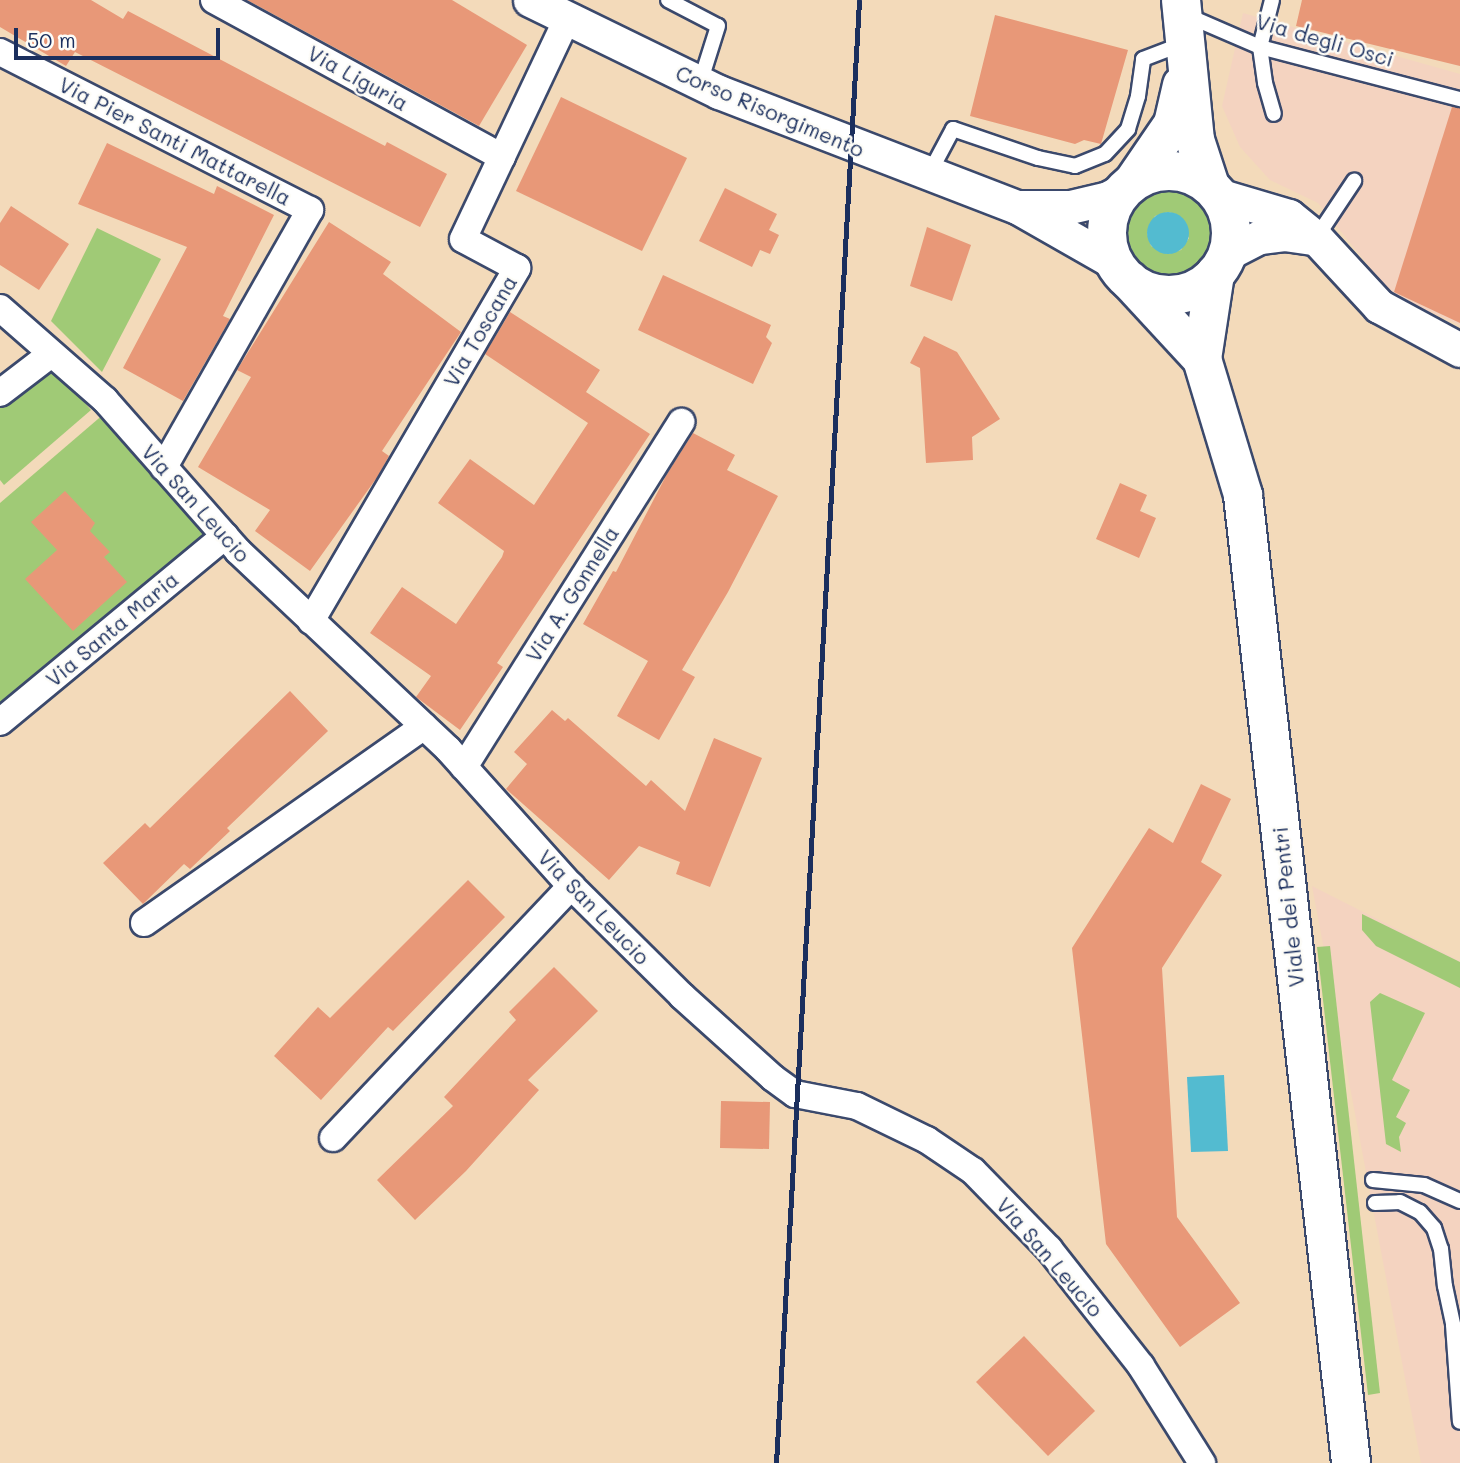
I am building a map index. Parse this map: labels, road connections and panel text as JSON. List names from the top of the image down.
{
  "streets": {
    "main road": ["Viale dei Pentri"],
    "street": [
      "Via Liguria",
      "Corso Risorgimento",
      "Via Pier Santi Mattarella",
      "Via Toscana",
      "Via San Leucio",
      "Via A. Gonnella",
      "Via Santa Maria"
    ],
    "lane": ["Via degli Osci"]
  },
  "crossings": [
    ["Via Liguria", "Via Toscana"],
    ["Corso Risorgimento", "Via Toscana"],
    ["Corso Risorgimento", "Viale dei Pentri"],
    ["Via Pier Santi Mattarella", "Via San Leucio"],
    ["Via Toscana", "Via San Leucio"],
    ["Via San Leucio", "Via A. Gonnella"],
    ["Via San Leucio", "Via Santa Maria"]
  ],
  "scale_bar": "50 m"
}
